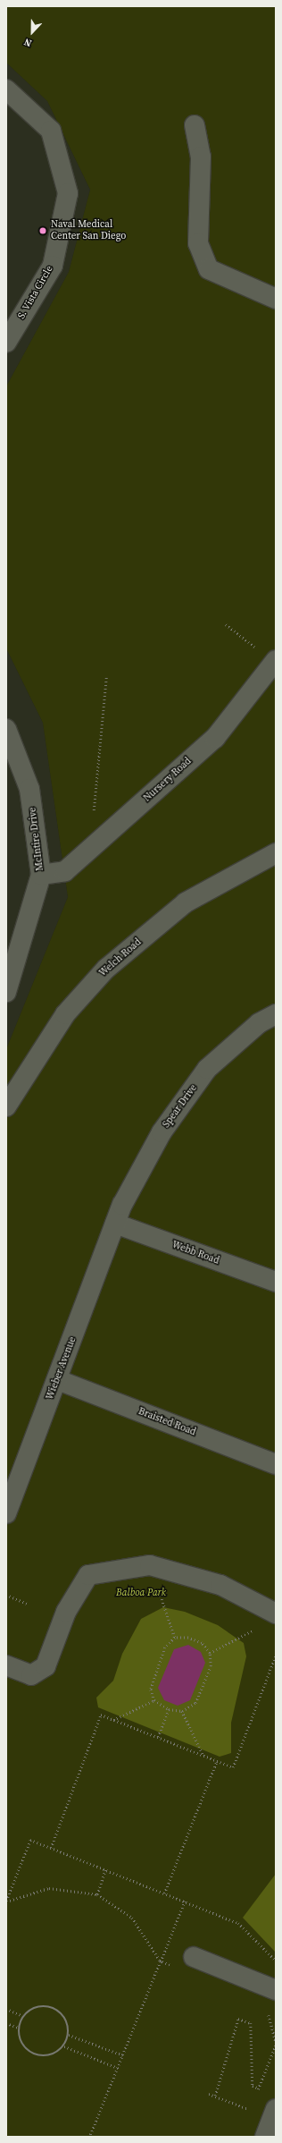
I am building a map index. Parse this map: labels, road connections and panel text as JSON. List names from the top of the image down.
{
  "streets": {
    "street": [
      "S. Vista Circle",
      "Nursery Road",
      "McIntire Drive",
      "Welch Road",
      "Spear Drive",
      "Webb Road",
      "Wieber Avenue",
      "Braisted Road"
    ]
  },
  "crossings": [
    ["Nursery Road", "McIntire Drive"],
    ["Spear Drive", "Webb Road"],
    ["Spear Drive", "Wieber Avenue"],
    ["Webb Road", "Wieber Avenue"],
    ["Wieber Avenue", "Braisted Road"]
  ],
  "parks": ["Balboa Park"],
  "places": ["Naval Medical Center San Diego"],
  "north": "bottom"
}
